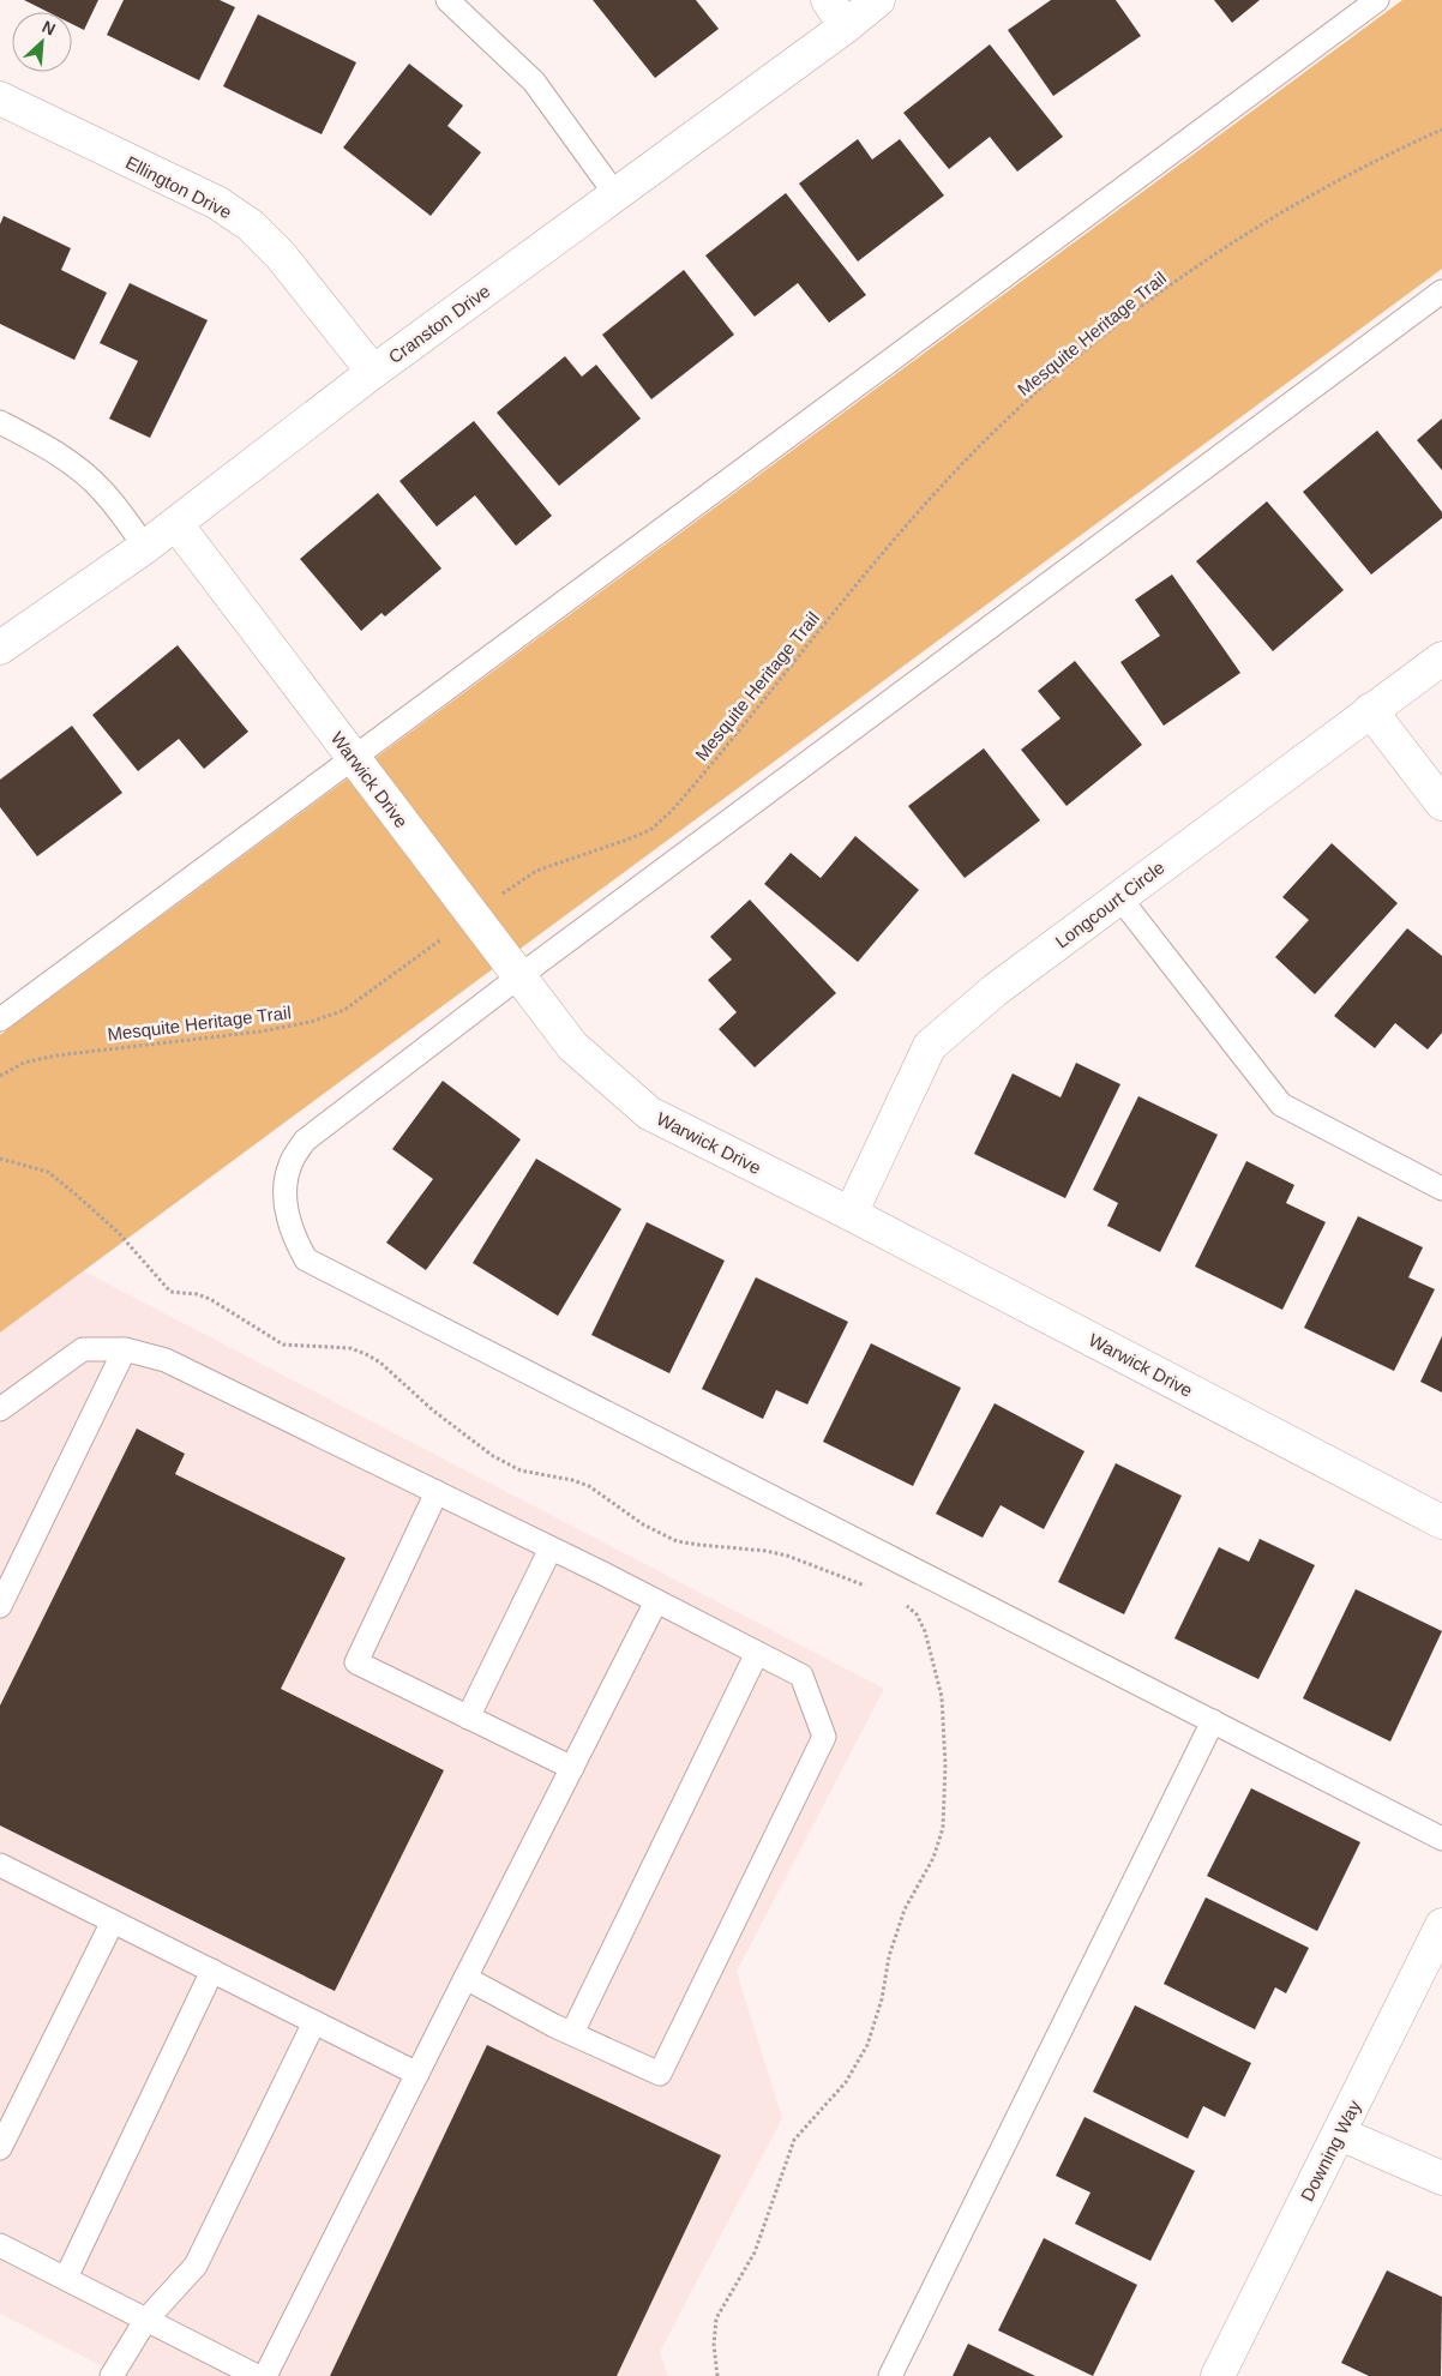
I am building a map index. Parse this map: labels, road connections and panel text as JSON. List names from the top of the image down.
{
  "streets": {
    "street": [
      "Ellington Drive",
      "Cranston Drive",
      "Warwick Drive",
      "Longcourt Circle",
      "Downing Way"
    ],
    "path": ["Mesquite Heritage Trail"]
  },
  "crossings": [
    ["Ellington Drive", "Cranston Drive"],
    ["Cranston Drive", "Warwick Drive"],
    ["Mesquite Heritage Trail", "Warwick Drive"],
    ["Warwick Drive", "Longcourt Circle"]
  ],
  "north": "top right"
}
